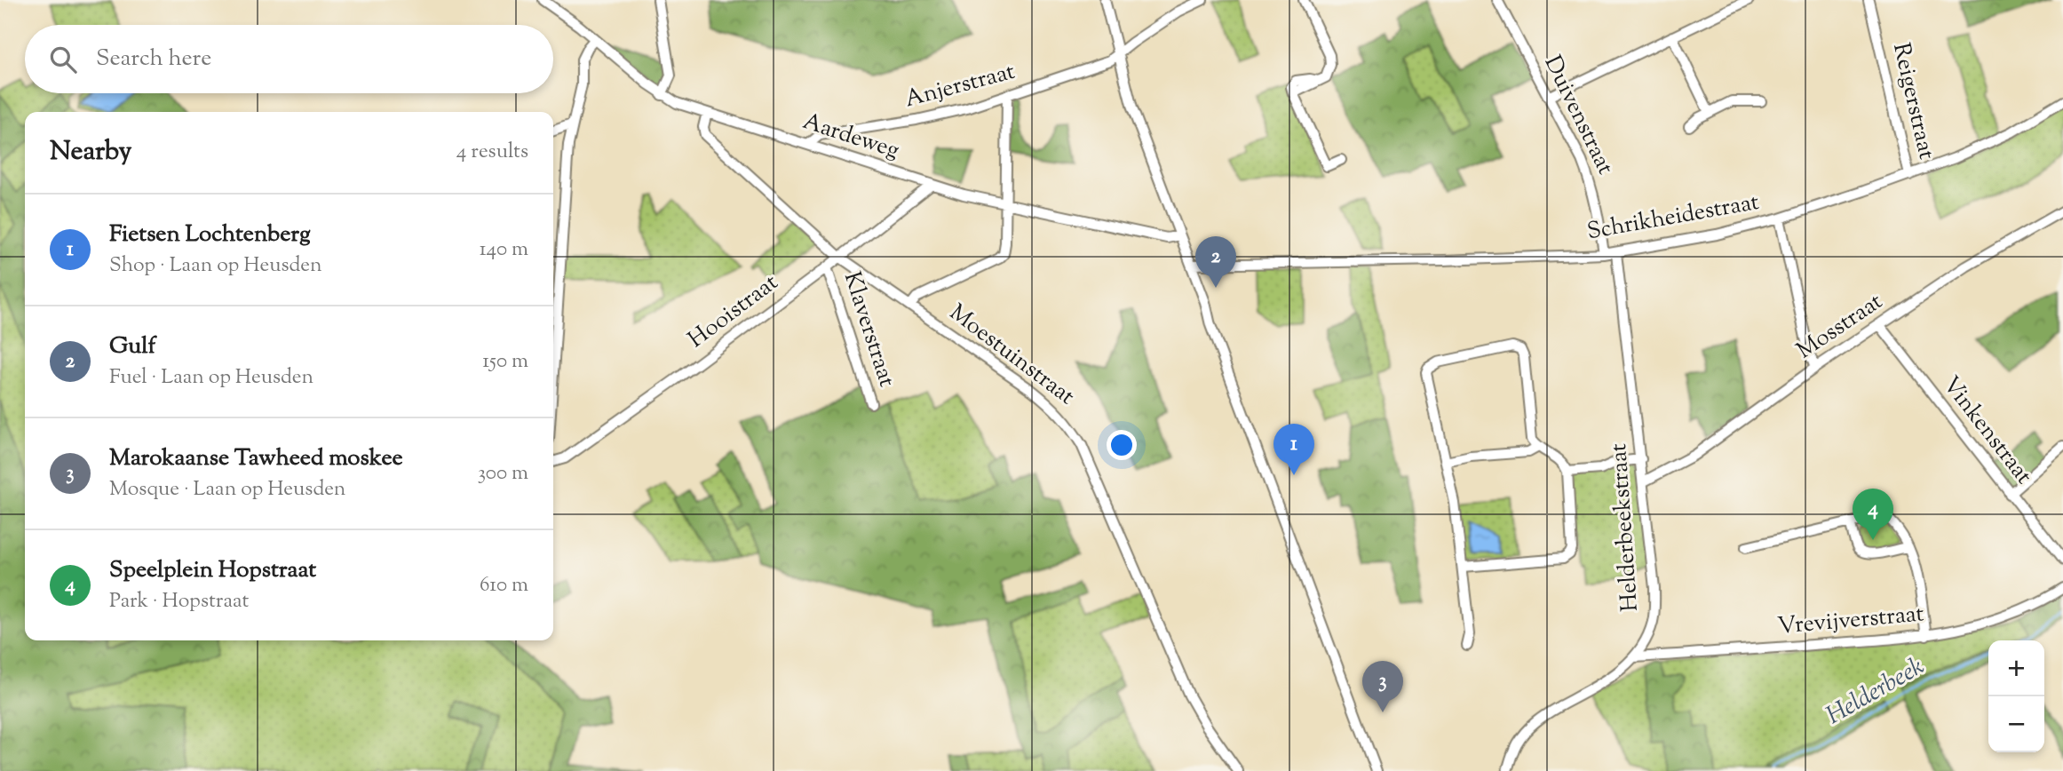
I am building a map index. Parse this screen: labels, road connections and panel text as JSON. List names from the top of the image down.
{
  "streets": {
    "street": [
      "Anjerstraat",
      "Reigerstraat",
      "Duivenstraat",
      "Aardeweg",
      "Schrikheidestraat",
      "Hooistraat",
      "Mosstraat",
      "Klaverstraat",
      "Moestuinstraat",
      "Vinkenstraat",
      "Helderbeekstraat",
      "Vrevijverstraat"
    ]
  },
  "crossings": [
    ["Anjerstraat", "Aardeweg"],
    ["Reigerstraat", "Schrikheidestraat"],
    ["Duivenstraat", "Schrikheidestraat"],
    ["Aardeweg", "Hooistraat"],
    ["Aardeweg", "Moestuinstraat"],
    ["Schrikheidestraat", "Helderbeekstraat"],
    ["Hooistraat", "Klaverstraat"],
    ["Hooistraat", "Moestuinstraat"],
    ["Mosstraat", "Vinkenstraat"],
    ["Mosstraat", "Helderbeekstraat"],
    ["Helderbeekstraat", "Vrevijverstraat"]
  ],
  "water": ["Helderbeek"],
  "page": {
    "search": "Search here",
    "heading": ["Nearby", "4 results"],
    "list": [
      {
        "mark": "1",
        "name": "Fietsen Lochtenberg",
        "note": "Shop · Laan op Heusden",
        "value": "140 m"
      },
      {
        "mark": "2",
        "name": "Gulf",
        "note": "Fuel · Laan op Heusden",
        "value": "150 m"
      },
      {
        "mark": "3",
        "name": "Marokaanse Tawheed moskee",
        "note": "Mosque · Laan op Heusden",
        "value": "300 m"
      },
      {
        "mark": "4",
        "name": "Speelplein Hopstraat",
        "note": "Park · Hopstraat",
        "value": "610 m"
      }
    ],
    "pins": [
      "2",
      "1",
      "4",
      "3"
    ],
    "map_buttons": ["+", "−"]
  }
}
